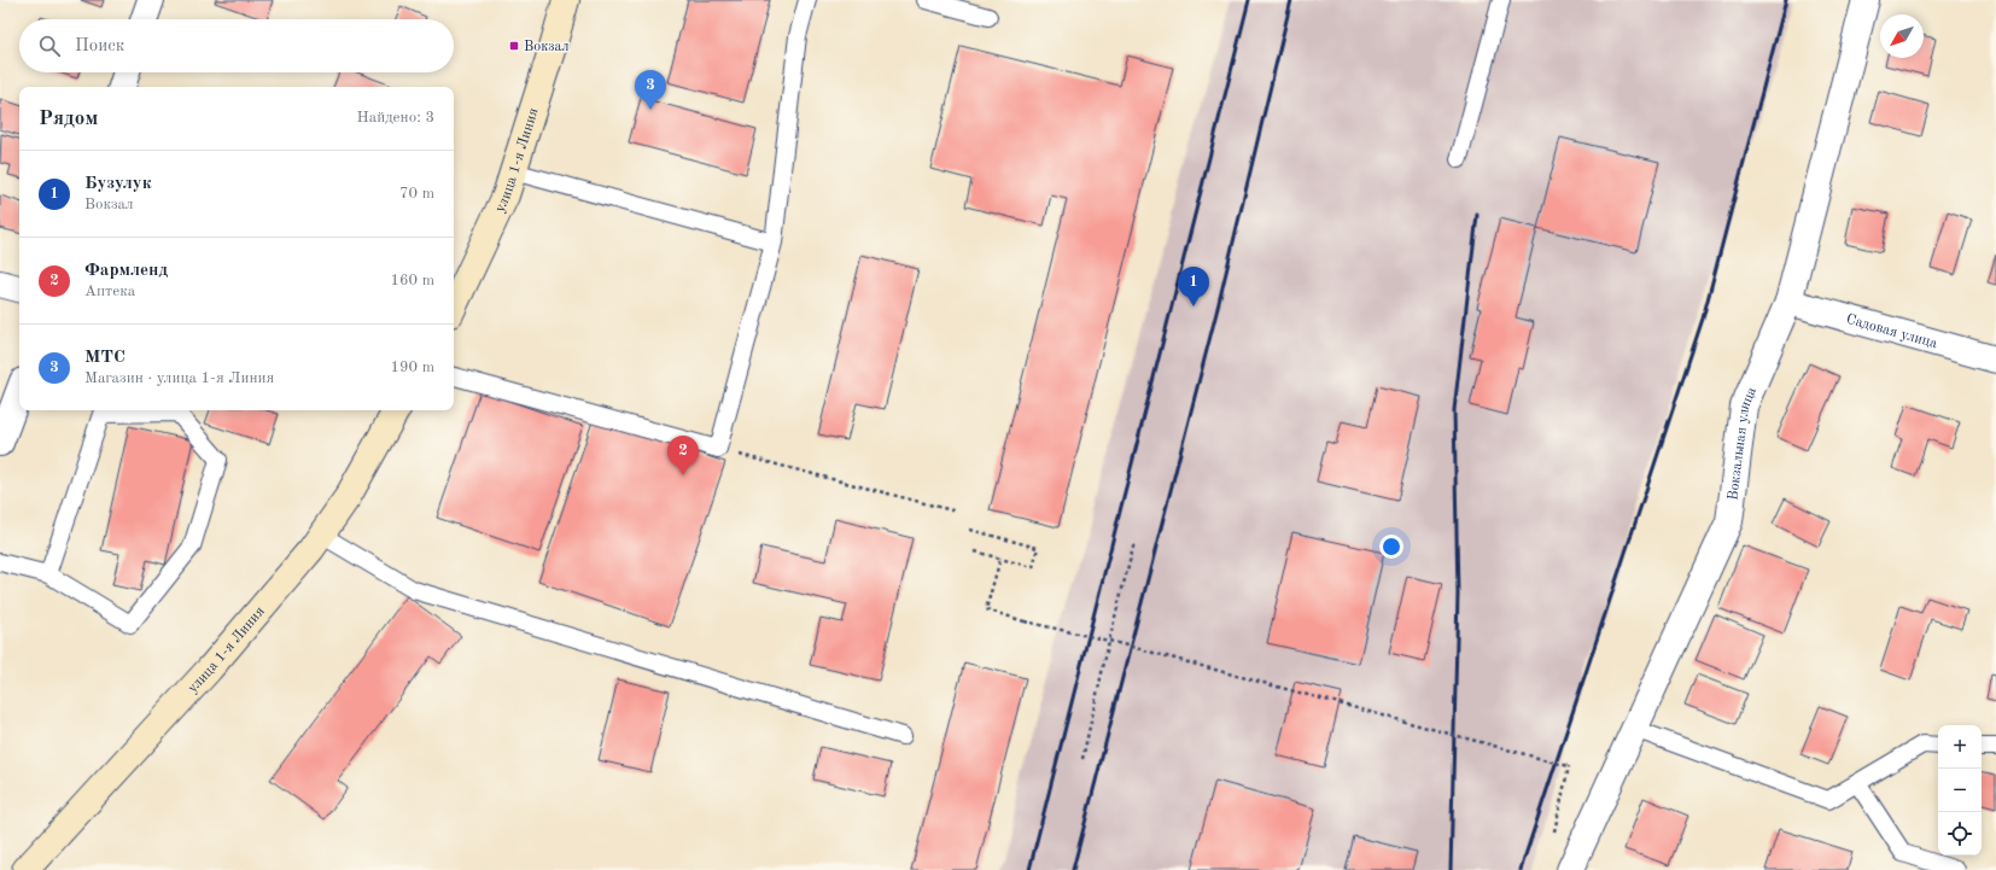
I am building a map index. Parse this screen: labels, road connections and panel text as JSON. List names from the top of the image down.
{
  "streets": {
    "main road": ["улица 1-я Линия"],
    "street": ["Садовая улица", "Вокзальная улица"]
  },
  "crossings": [
    ["Садовая улица", "Вокзальная улица"]
  ],
  "places": {
    "transit": ["Вокзал"]
  },
  "north": "bottom left",
  "page": {
    "search": "Поиск",
    "pins": ["3", "1", "2"],
    "heading": ["Рядом", "Найдено: 3"],
    "list": [
      {
        "mark": "1",
        "name": "Бузулук",
        "note": "Вокзал",
        "value": "70 m"
      },
      {
        "mark": "2",
        "name": "Фармленд",
        "note": "Аптека",
        "value": "160 m"
      },
      {
        "mark": "3",
        "name": "МТС",
        "note": "Магазин · улица 1-я Линия",
        "value": "190 m"
      }
    ],
    "map_buttons": ["+", "−"]
  }
}
